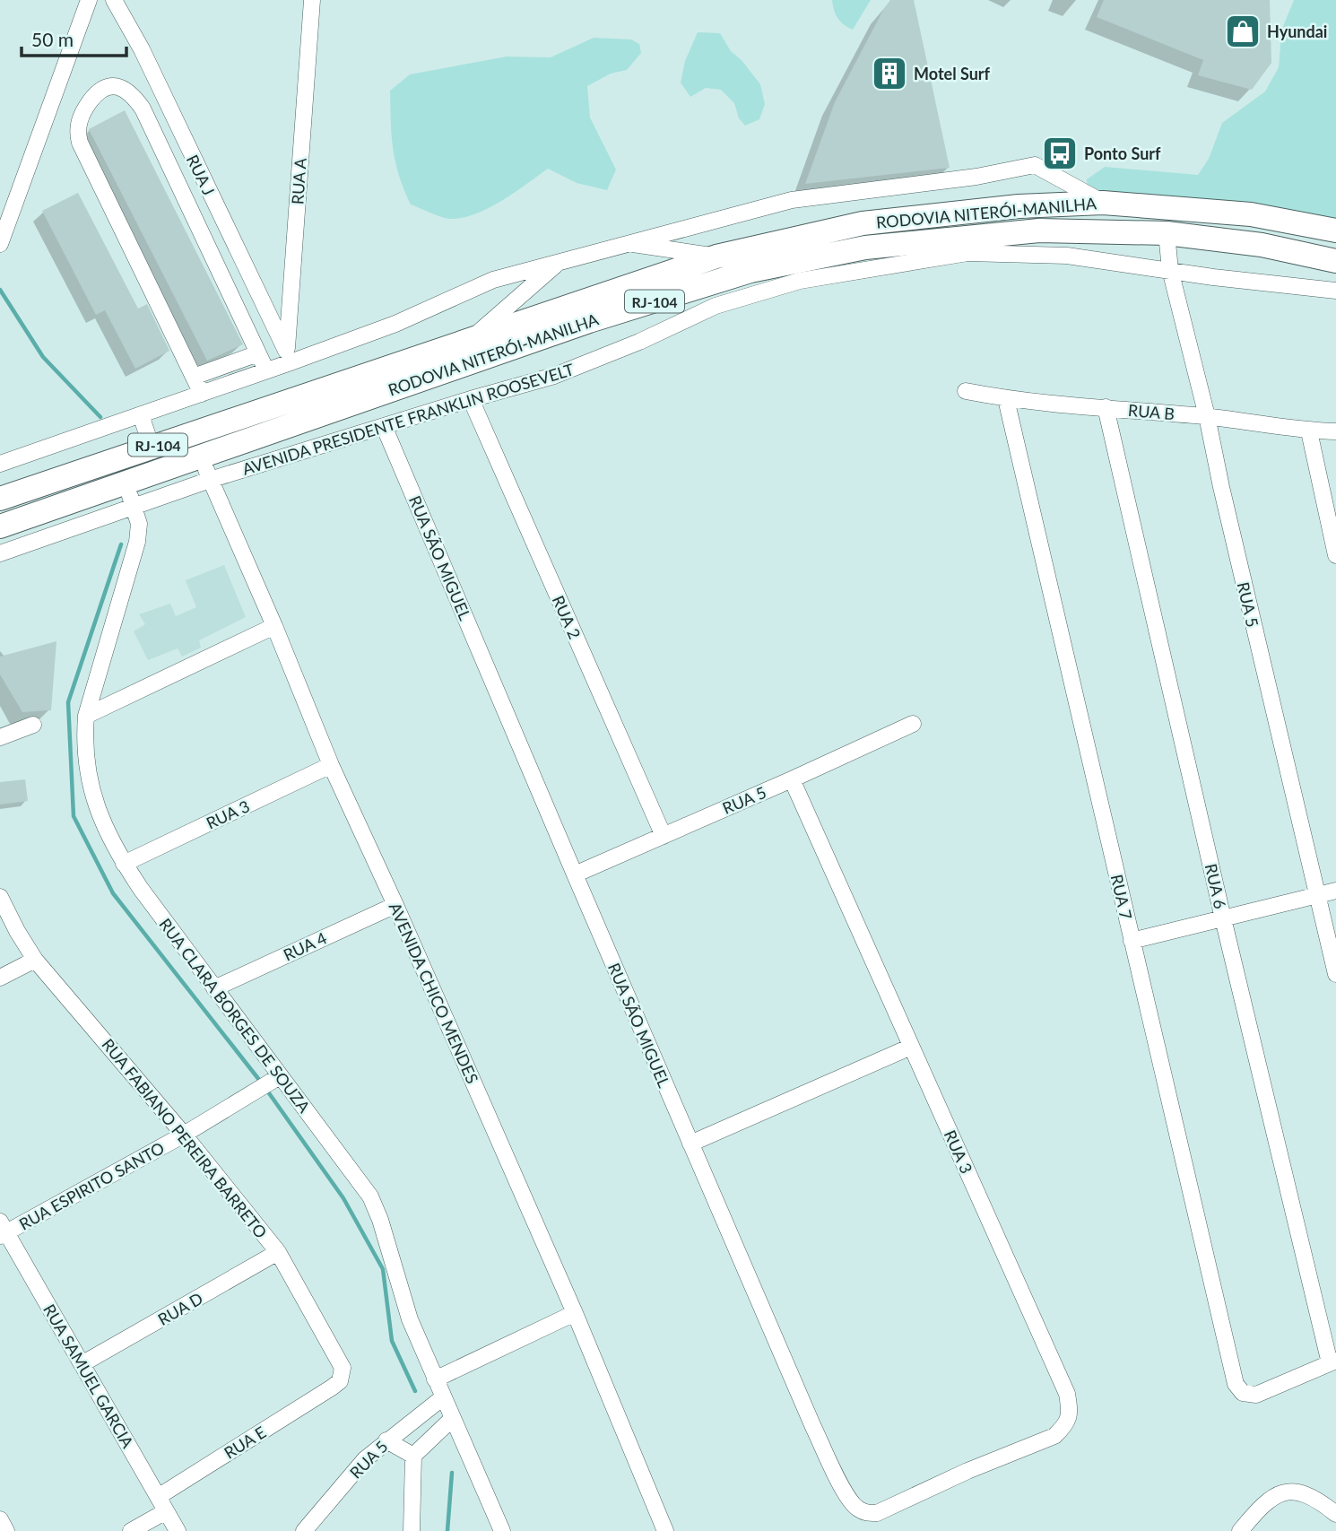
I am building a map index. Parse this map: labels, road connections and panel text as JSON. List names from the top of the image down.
{
  "streets": {
    "highway": ["RODOVIA NITERÓI-MANILHA", "RJ-104"],
    "street": [
      "RUA J",
      "RUA A",
      "RUA B",
      "AVENIDA PRESIDENTE FRANKLIN ROOSEVELT",
      "RUA SÃO MIGUEL",
      "RUA 5",
      "RUA 2",
      "RUA 3",
      "RUA 6",
      "RUA 7",
      "RUA 4",
      "AVENIDA CHICO MENDES",
      "RUA CLARA BORGES DE SOUZA",
      "RUA FABIANO PEREIRA BARRETO",
      "RUA ESPIRITO SANTO",
      "RUA D",
      "RUA SAMUEL GARCIA",
      "RUA E"
    ]
  },
  "crossings": [
    ["RUA J", "RUA A"],
    ["RODOVIA NITERÓI-MANILHA", "AVENIDA PRESIDENTE FRANKLIN ROOSEVELT"],
    ["RODOVIA NITERÓI-MANILHA", "RUA 5"],
    ["RODOVIA NITERÓI-MANILHA", "AVENIDA CHICO MENDES"],
    ["RODOVIA NITERÓI-MANILHA", "RUA CLARA BORGES DE SOUZA"],
    ["RUA B", "RUA 5"],
    ["RUA B", "RUA 6"],
    ["RUA B", "RUA 7"],
    ["AVENIDA PRESIDENTE FRANKLIN ROOSEVELT", "RUA SÃO MIGUEL"],
    ["AVENIDA PRESIDENTE FRANKLIN ROOSEVELT", "RUA 5"],
    ["AVENIDA PRESIDENTE FRANKLIN ROOSEVELT", "RUA 2"],
    ["AVENIDA PRESIDENTE FRANKLIN ROOSEVELT", "AVENIDA CHICO MENDES"],
    ["AVENIDA PRESIDENTE FRANKLIN ROOSEVELT", "RUA CLARA BORGES DE SOUZA"],
    ["RUA SÃO MIGUEL", "RUA 5"],
    ["RUA SÃO MIGUEL", "RUA 3"],
    ["RUA 5", "RUA 2"],
    ["RUA 5", "RUA 3"],
    ["RUA 5", "RUA CLARA BORGES DE SOUZA"],
    ["RUA 3", "AVENIDA CHICO MENDES"],
    ["RUA 3", "RUA CLARA BORGES DE SOUZA"],
    ["RUA 6", "RUA 7"],
    ["RUA 4", "AVENIDA CHICO MENDES"],
    ["RUA 4", "RUA CLARA BORGES DE SOUZA"],
    ["RUA CLARA BORGES DE SOUZA", "RUA ESPIRITO SANTO"],
    ["RUA FABIANO PEREIRA BARRETO", "RUA ESPIRITO SANTO"],
    ["RUA FABIANO PEREIRA BARRETO", "RUA D"],
    ["RUA FABIANO PEREIRA BARRETO", "RUA E"],
    ["RUA ESPIRITO SANTO", "RUA SAMUEL GARCIA"],
    ["RUA D", "RUA SAMUEL GARCIA"],
    ["RUA SAMUEL GARCIA", "RUA E"]
  ],
  "places": {
    "shop": ["Hyundai"],
    "building": ["Motel Surf"],
    "bus stop": ["Ponto Surf"]
  },
  "scale_bar": "50 m"
}
